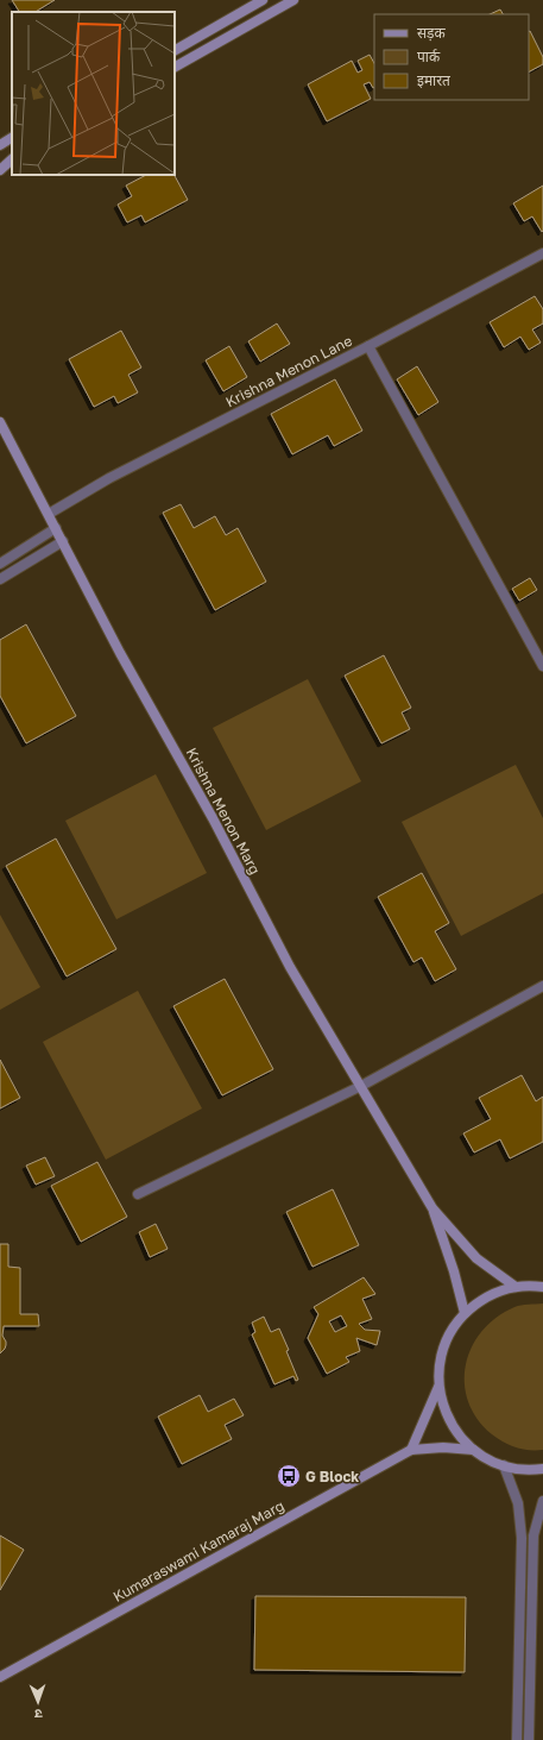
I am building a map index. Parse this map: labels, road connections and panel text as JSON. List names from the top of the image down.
{
  "streets": {
    "main road": ["Krishna Menon Marg", "Kumaraswami Kamaraj Marg"],
    "street": ["Krishna Menon Lane"]
  },
  "crossings": [
    ["Krishna Menon Lane", "Krishna Menon Marg"]
  ],
  "places": {
    "bus stop": ["G Block"]
  },
  "legend": ["सड़क", "पार्क", "इमारत"],
  "north": "bottom"
}
